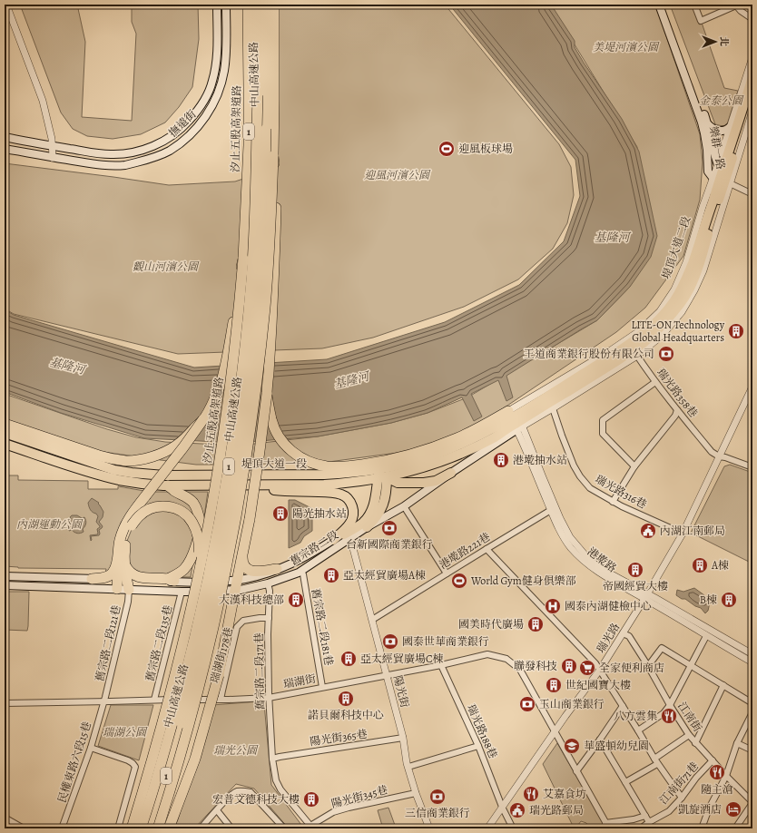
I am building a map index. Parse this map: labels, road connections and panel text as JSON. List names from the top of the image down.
{
  "streets": {
    "highway": [
      "中山高速公路",
      "汐止五股高架道路",
      "1",
      "堤頂大道二段",
      "堤頂大道一段"
    ],
    "main road": ["撫遠街", "樂群一路", "舊宗路二段"],
    "street": [
      "瑞光路358巷",
      "瑞光路316巷",
      "港墘路221巷",
      "港墘路",
      "舊宗路二段181巷",
      "瑞光路",
      "舊宗路二段121巷",
      "舊宗路二段135巷",
      "瑞湖街178巷",
      "舊宗路二段171巷",
      "瑞湖街",
      "陽光街",
      "江南街",
      "瑞光路188巷",
      "陽光街365巷",
      "民權東路六段15巷",
      "江南街71巷",
      "陽光街345巷"
    ]
  },
  "crossings": [
    ["樂群一路", "堤頂大道二段"],
    ["堤頂大道二段", "瑞光路358巷"],
    ["堤頂大道二段", "堤頂大道一段"],
    ["堤頂大道二段", "瑞光路316巷"],
    ["堤頂大道二段", "舊宗路二段"],
    ["堤頂大道二段", "港墘路"],
    ["瑞光路358巷", "瑞光路"],
    ["堤頂大道一段", "舊宗路二段"],
    ["堤頂大道一段", "港墘路"],
    ["瑞光路316巷", "瑞光路"],
    ["舊宗路二段", "港墘路"],
    ["舊宗路二段", "舊宗路二段181巷"],
    ["舊宗路二段", "舊宗路二段121巷"],
    ["舊宗路二段", "舊宗路二段135巷"],
    ["舊宗路二段", "舊宗路二段171巷"],
    ["舊宗路二段", "陽光街"],
    ["港墘路221巷", "港墘路"],
    ["港墘路221巷", "陽光街"],
    ["港墘路", "瑞光路"],
    ["舊宗路二段181巷", "瑞湖街"],
    ["瑞光路", "瑞湖街"],
    ["瑞光路", "江南街"],
    ["瑞光路", "瑞光路188巷"],
    ["舊宗路二段121巷", "瑞湖街"],
    ["舊宗路二段121巷", "民權東路六段15巷"],
    ["舊宗路二段135巷", "瑞湖街"],
    ["瑞湖街178巷", "舊宗路二段171巷"],
    ["瑞湖街178巷", "瑞湖街"],
    ["舊宗路二段171巷", "瑞湖街"],
    ["舊宗路二段171巷", "陽光街365巷"],
    ["舊宗路二段171巷", "陽光街345巷"],
    ["瑞湖街", "陽光街"],
    ["瑞湖街", "瑞光路188巷"],
    ["瑞湖街", "民權東路六段15巷"],
    ["陽光街", "陽光街365巷"],
    ["陽光街", "陽光街345巷"],
    ["江南街", "江南街71巷"]
  ],
  "water": ["基隆河"],
  "parks": [
    "美堤河濱公園",
    "金泰公園",
    "迎風河濱公園",
    "觀山河濱公園",
    "內湖運動公園",
    "瑞湖公園",
    "瑞光公園"
  ],
  "places": {
    "sports": ["迎風板球場", "World Gym健身俱樂部"],
    "building": [
      "LITE-ON Technology Global Headquarters",
      "港墘抽水站",
      "陽光抽水站",
      "A棟",
      "帝國經貿大樓",
      "亞太經貿廣場A棟",
      "大漢科技總部",
      "B棟",
      "國美時代廣場",
      "亞太經貿廣場C棟",
      "聯發科技",
      "世紀國寶大樓",
      "諾貝爾科技中心",
      "宏普文德科技大樓"
    ],
    "bank": [
      "王道商業銀行股份有限公司",
      "台新國際商業銀行",
      "國泰世華商業銀行",
      "玉山商業銀行",
      "三信商業銀行"
    ],
    "public building": ["內湖江南郵局", "瑞光路郵局"],
    "hospital": ["國泰內湖健檢中心"],
    "supermarket": ["全家便利商店"],
    "restaurant": ["八方雲集", "隨主凔", "艾嘉食坊"],
    "school or university": ["華盛頓幼兒園"],
    "hotel": ["凱旋酒店"]
  },
  "north": "right"
}
